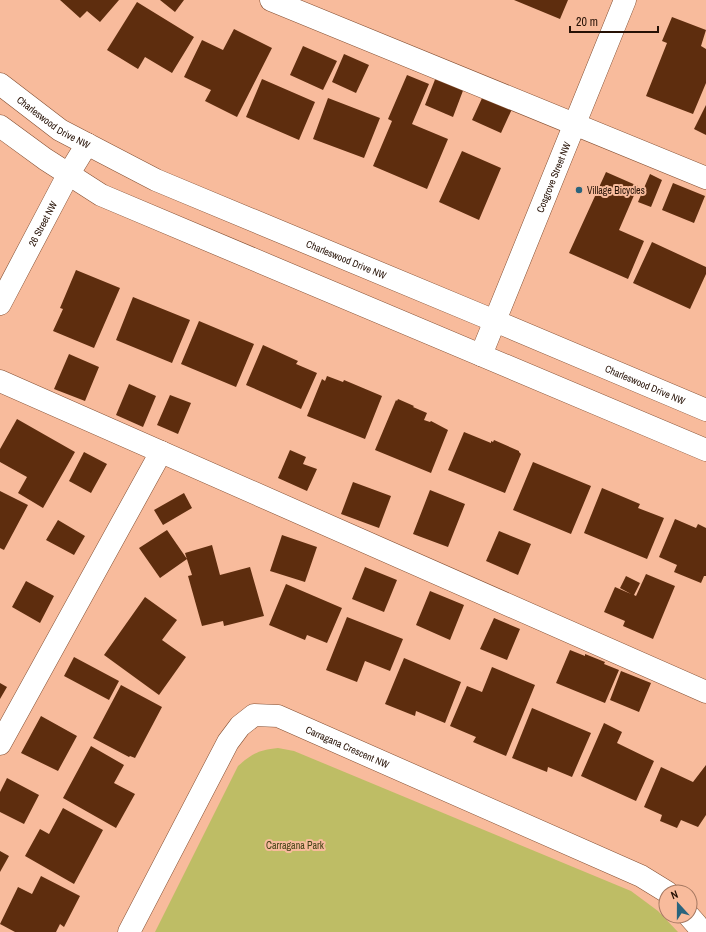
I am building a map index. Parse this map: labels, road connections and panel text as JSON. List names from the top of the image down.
{
  "streets": {
    "street": [
      "Charleswood Drive NW",
      "Cosgrove Street NW",
      "26 Street NW",
      "Carragana Crescent NW"
    ]
  },
  "crossings": [
    ["Charleswood Drive NW", "Cosgrove Street NW"],
    ["Charleswood Drive NW", "26 Street NW"]
  ],
  "parks": ["Carragana Park"],
  "places": ["Village Bicycles"],
  "scale_bar": "20 m",
  "north": "top"
}
